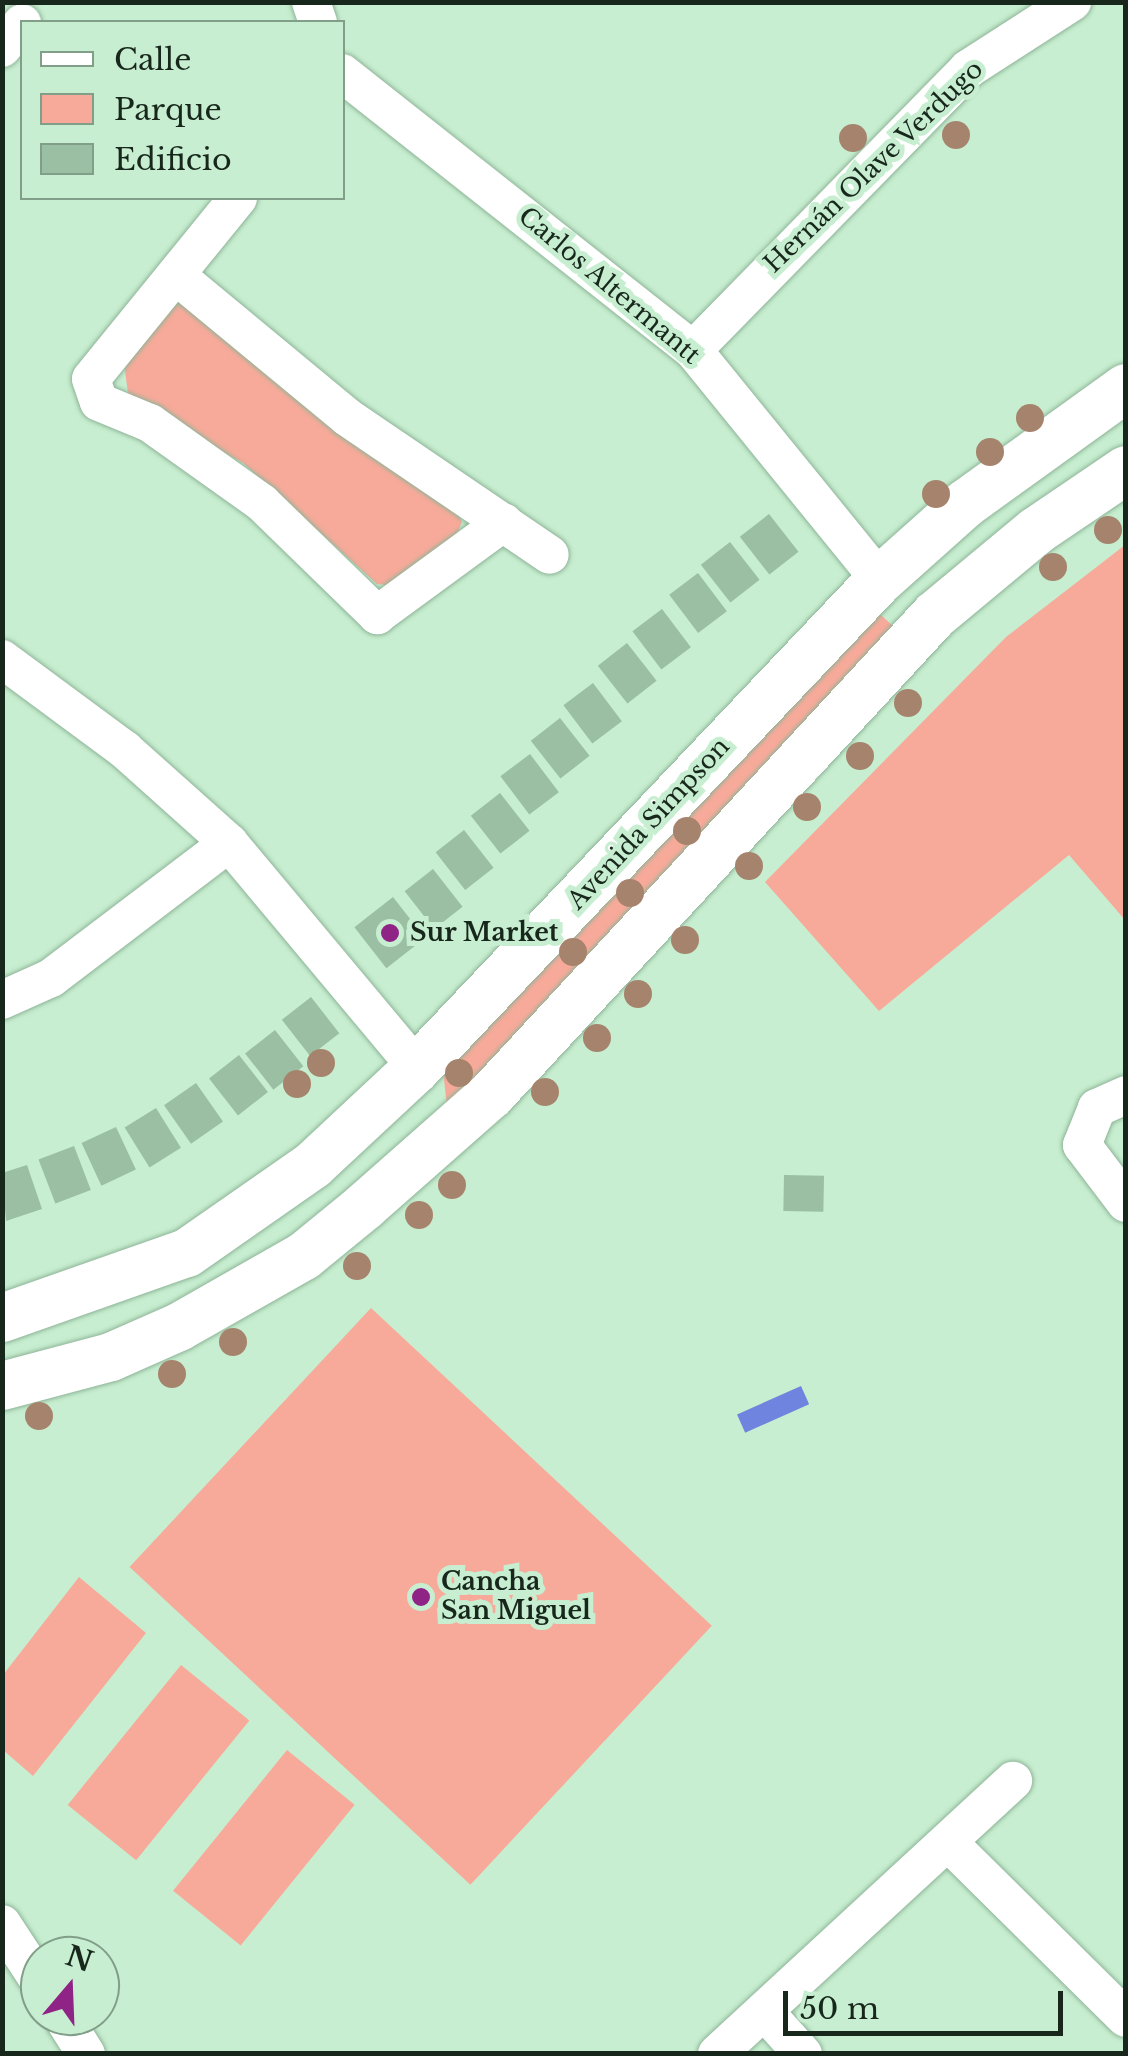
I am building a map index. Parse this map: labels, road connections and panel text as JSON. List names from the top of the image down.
{
  "streets": {
    "main road": ["Avenida Simpson"],
    "street": ["Hernán Olave Verdugo", "Carlos Altermantt"]
  },
  "crossings": [
    ["Hernán Olave Verdugo", "Carlos Altermantt"],
    ["Carlos Altermantt", "Avenida Simpson"]
  ],
  "places": ["Sur Market", "Cancha San Miguel"],
  "legend": ["Calle", "Parque", "Edificio"],
  "scale_bar": "50 m",
  "north": "top"
}
